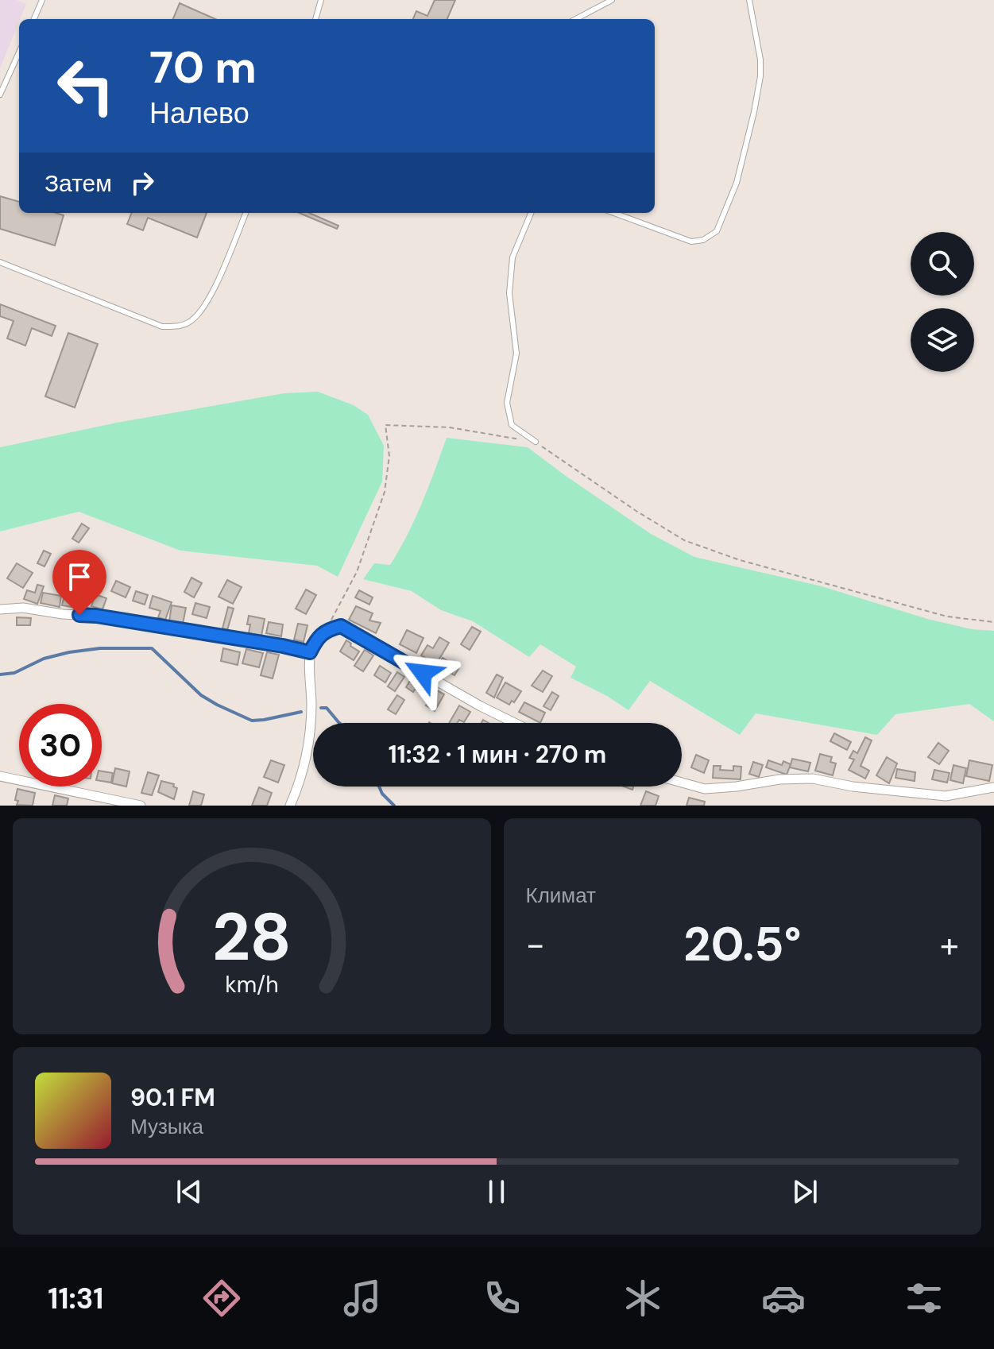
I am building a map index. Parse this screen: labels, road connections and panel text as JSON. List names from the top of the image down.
{
  "page": {
    "turn": ["70 m", "Налево"],
    "then": "Затем",
    "limit": "30",
    "trip": "11:32 · 1 мин · 270 m",
    "tile": "Климат",
    "heat": ["−", "20.5°", "+"],
    "song": ["90.1 FM", "Музыка"],
    "tabs": "11:31",
    "gauge": ["28", "km/h"]
  }
}
